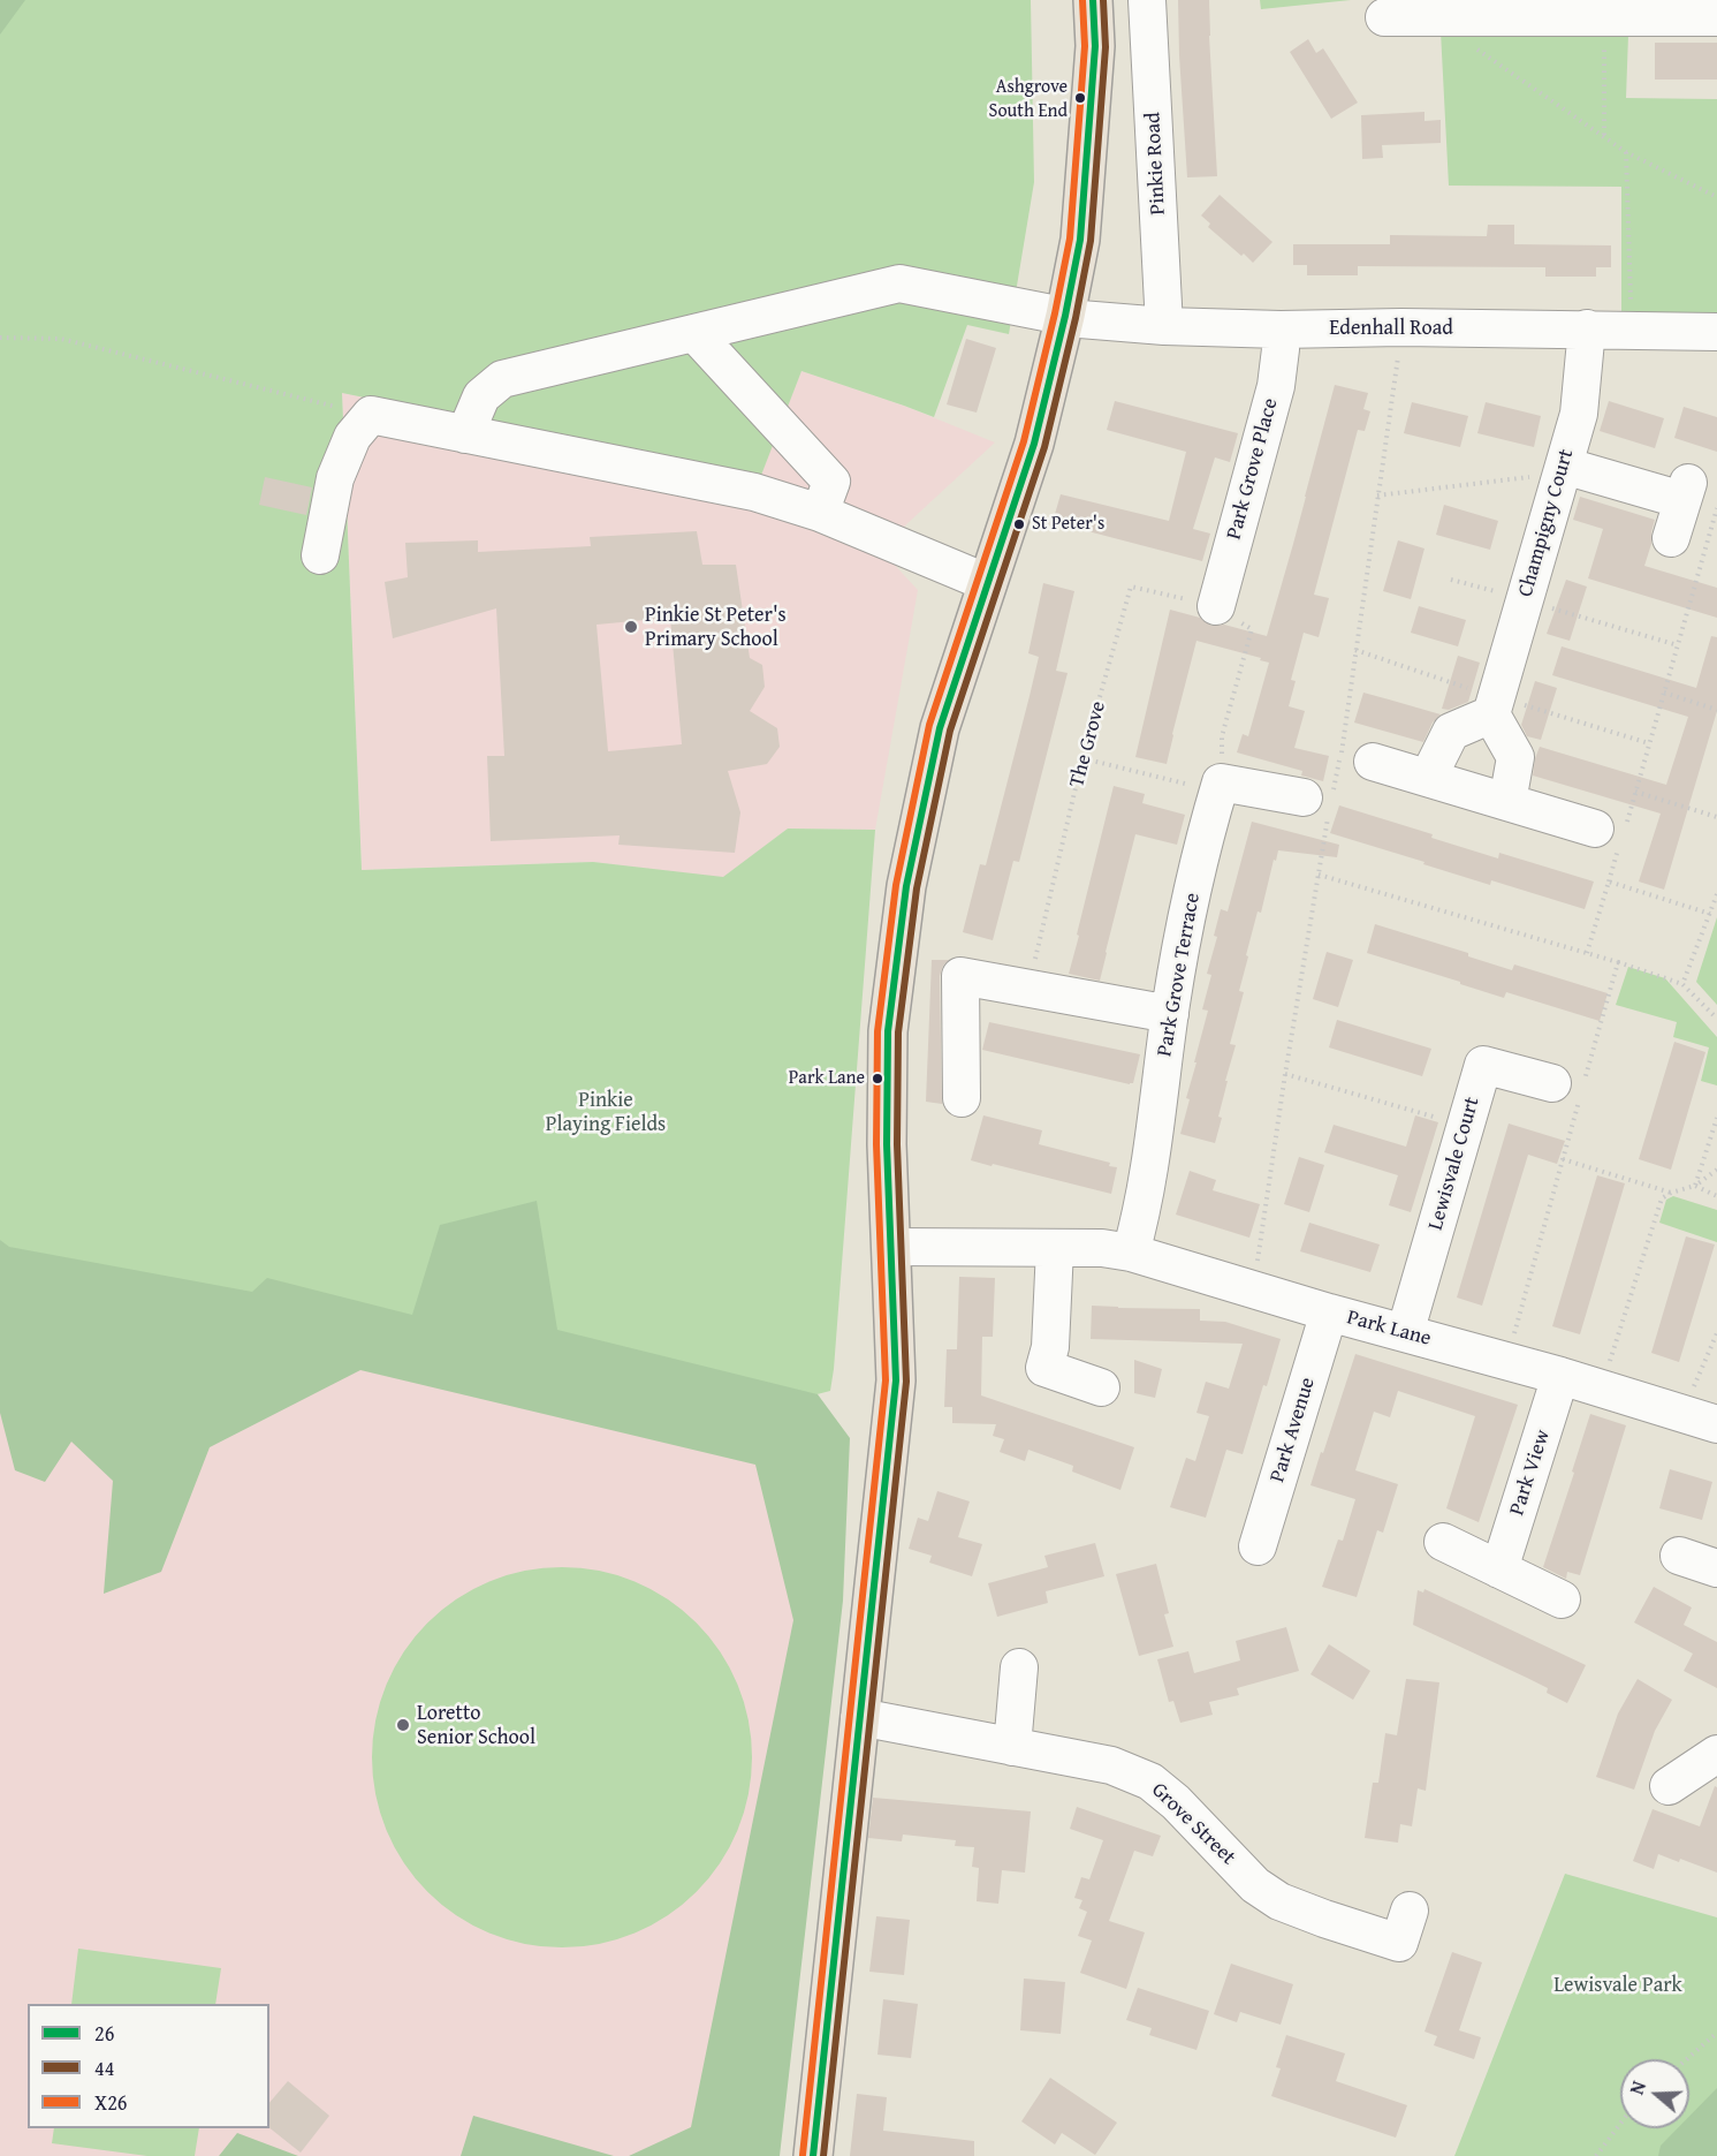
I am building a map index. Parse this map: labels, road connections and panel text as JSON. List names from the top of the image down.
{
  "streets": {
    "street": [
      "Pinkie Road",
      "Edenhall Road",
      "Park Grove Place",
      "Champigny Court",
      "Park Grove Terrace",
      "Lewisvale Court",
      "Park Lane",
      "Park Avenue",
      "Park View",
      "Grove Street"
    ],
    "path": ["The Grove"]
  },
  "crossings": [
    ["Pinkie Road", "Edenhall Road"],
    ["Edenhall Road", "Park Grove Place"],
    ["Edenhall Road", "Champigny Court"],
    ["Park Grove Place", "The Grove"],
    ["Park Grove Terrace", "Park Lane"],
    ["Lewisvale Court", "Park Lane"],
    ["Park Lane", "Park Avenue"],
    ["Park Lane", "Park View"]
  ],
  "parks": ["Pinkie Playing Fields", "Lewisvale Park"],
  "places": [
    "Ashgrove South End",
    "St Peter's",
    "Pinkie St Peter's Primary School",
    "Park Lane",
    "Loretto Senior School"
  ],
  "lines": ["transit line 26", "transit line 44", "transit line X26"],
  "legend": ["26", "44", "X26"],
  "north": "left"
}
